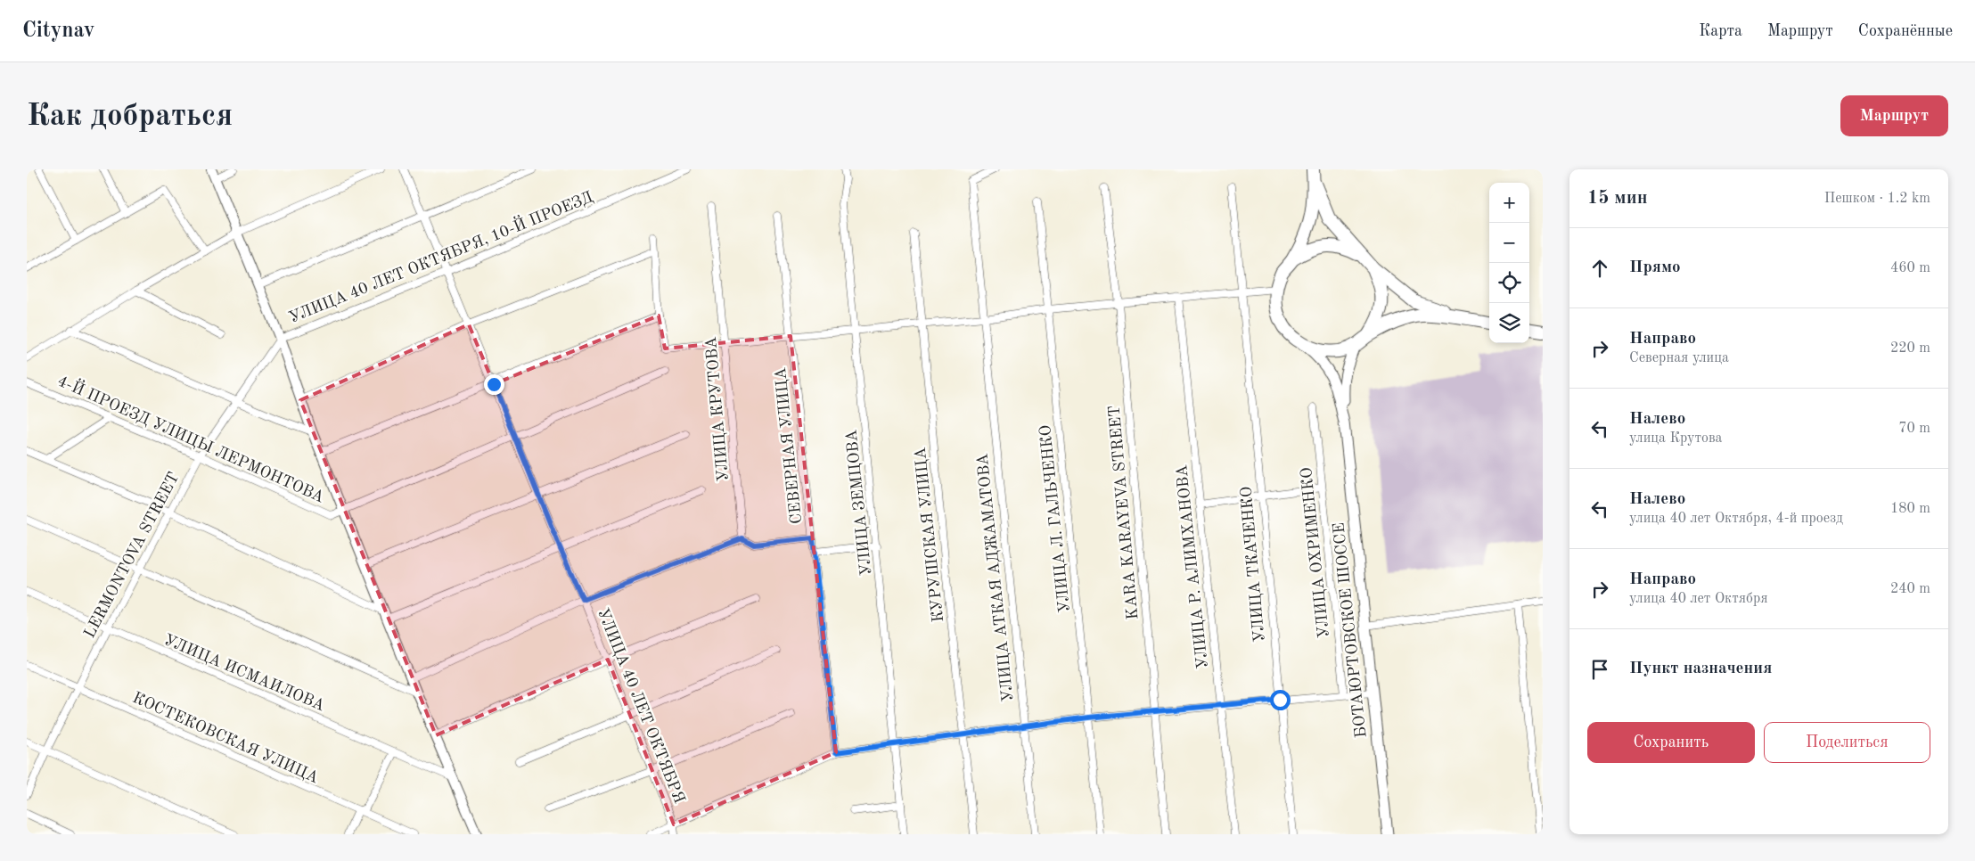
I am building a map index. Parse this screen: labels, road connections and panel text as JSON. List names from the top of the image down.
{
  "streets": {
    "main road": ["БОТАЮРТОВСКОЕ ШОССЕ"],
    "street": [
      "УЛИЦА 40 ЛЕТ ОКТЯБРЯ, 10-Й ПРОЕЗД",
      "УЛИЦА КРУТОВА",
      "4-Й ПРОЕЗД УЛИЦЫ ЛЕРМОНТОВА",
      "СЕВЕРНАЯ УЛИЦА",
      "УЛИЦА ЗЕМЦОВА",
      "KARA KARAYEVA STREET",
      "УЛИЦА Л. ГАЛЬЧЕНКО",
      "КУРУШСКАЯ УЛИЦА",
      "УЛИЦА ОХРИМЕНКО",
      "LERMONTOVA STREET",
      "УЛИЦА ТКАЧЕНКО",
      "УЛИЦА Р. АЛИМХАНОВА",
      "УЛИЦА АТКАЯ АДЖАМАТОВА",
      "УЛИЦА ИСМАИЛОВА",
      "УЛИЦА 40 ЛЕТ ОКТЯБРЯ",
      "КОСТЕКОВСКАЯ УЛИЦА"
    ]
  },
  "crossings": [
    ["УЛИЦА 40 ЛЕТ ОКТЯБРЯ, 10-Й ПРОЕЗД", "LERMONTOVA STREET"],
    ["УЛИЦА 40 ЛЕТ ОКТЯБРЯ, 10-Й ПРОЕЗД", "УЛИЦА 40 ЛЕТ ОКТЯБРЯ"],
    ["4-Й ПРОЕЗД УЛИЦЫ ЛЕРМОНТОВА", "LERMONTOVA STREET"],
    ["LERMONTOVA STREET", "УЛИЦА ИСМАИЛОВА"],
    ["LERMONTOVA STREET", "КОСТЕКОВСКАЯ УЛИЦА"]
  ],
  "page": {
    "header": "Citynav",
    "nav": ["Карта", "Маршрут", "Сохранённые"],
    "buttons": [
      "Маршрут",
      ["Сохранить", "Поделиться"]
    ],
    "title": "Как добраться",
    "heading": ["15 мин", "Пешком · 1.2 km"],
    "map_buttons": ["+", "−"],
    "list": [
      ["Прямо", "460 m"],
      ["Направо", "Северная улица", "220 m"],
      ["Налево", "улица Крутова", "70 m"],
      ["Налево", "улица 40 лет Октября, 4-й проезд", "180 m"],
      ["Направо", "улица 40 лет Октября", "240 m"],
      "Пункт назначения"
    ]
  }
}
